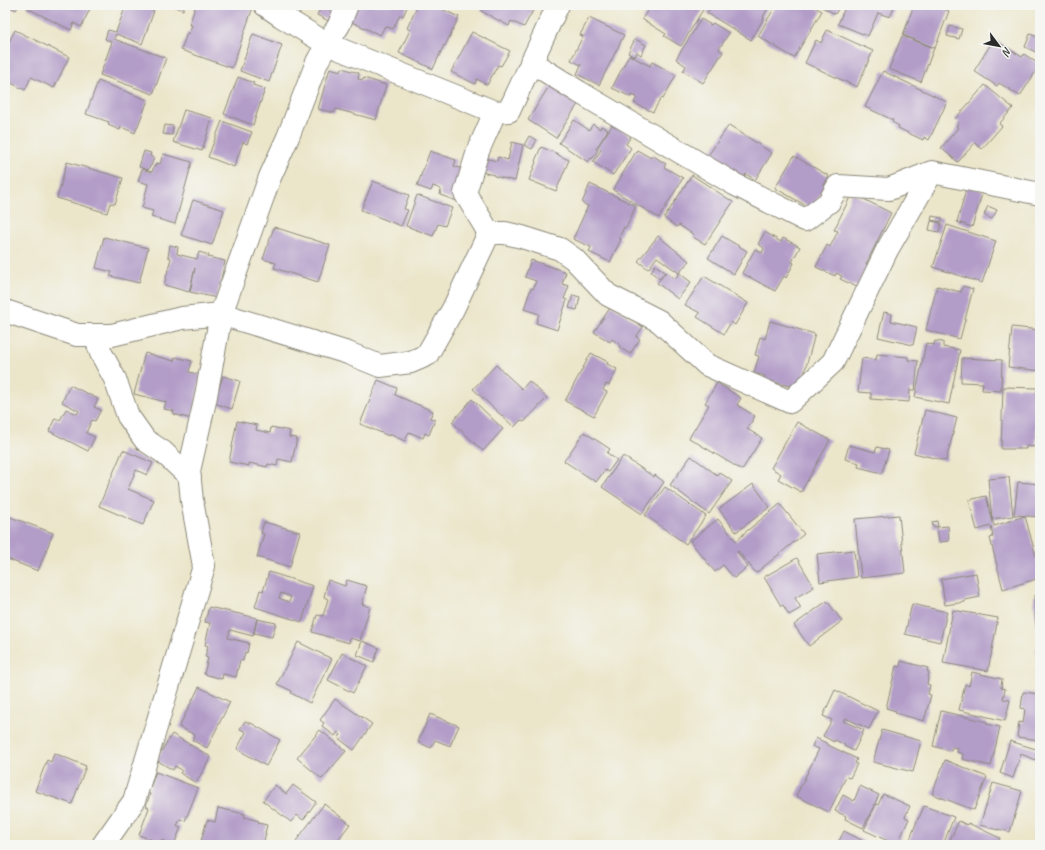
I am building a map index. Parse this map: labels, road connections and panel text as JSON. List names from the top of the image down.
{
  "north": "bottom right"
}
